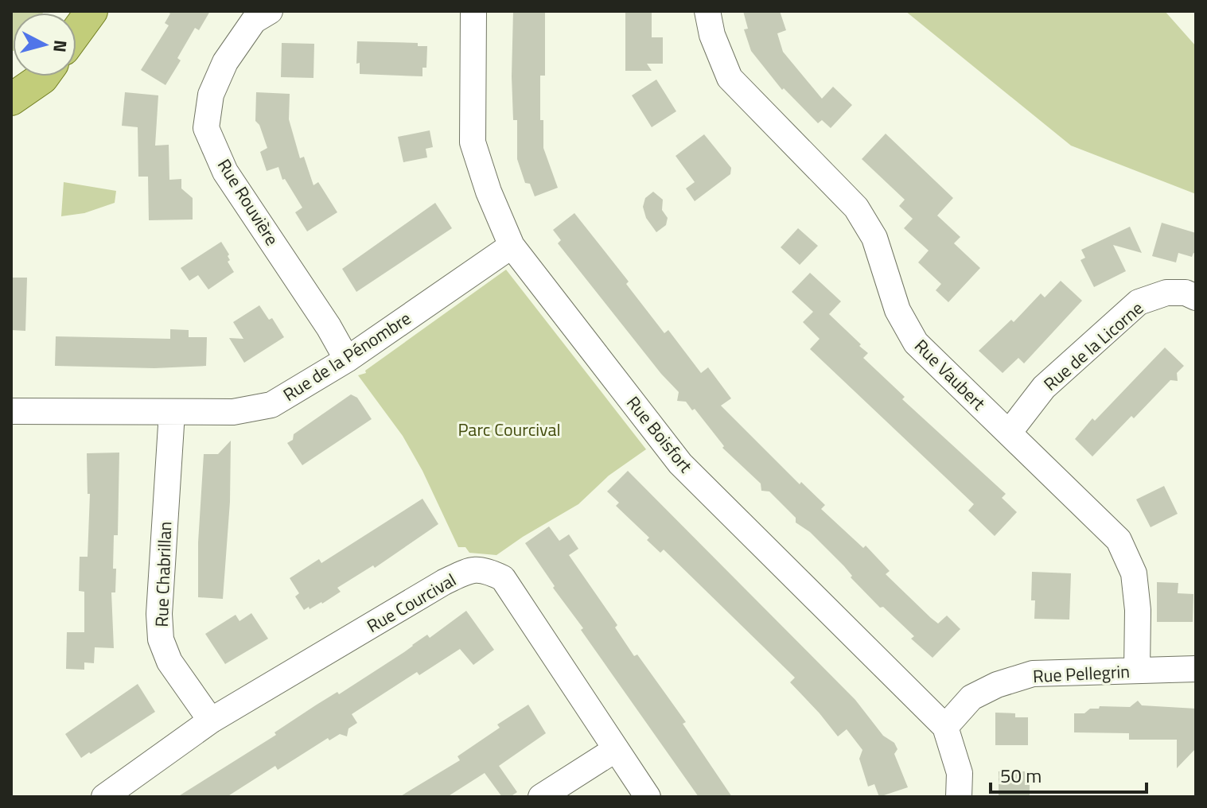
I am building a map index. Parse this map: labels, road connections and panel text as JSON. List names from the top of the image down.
{
  "streets": {
    "street": [
      "Rue Rouvière",
      "Rue de la Licorne",
      "Rue de la Pénombre",
      "Rue Vaubert",
      "Rue Boisfort",
      "Rue Chabrillan",
      "Rue Courcival",
      "Rue Pellegrin"
    ]
  },
  "crossings": [
    ["Rue Rouvière", "Rue de la Pénombre"],
    ["Rue de la Licorne", "Rue Vaubert"],
    ["Rue de la Pénombre", "Rue Boisfort"],
    ["Rue de la Pénombre", "Rue Chabrillan"],
    ["Rue Vaubert", "Rue Pellegrin"],
    ["Rue Boisfort", "Rue Pellegrin"],
    ["Rue Chabrillan", "Rue Courcival"]
  ],
  "parks": ["Parc Courcival"],
  "scale_bar": "50 m",
  "north": "right"
}
